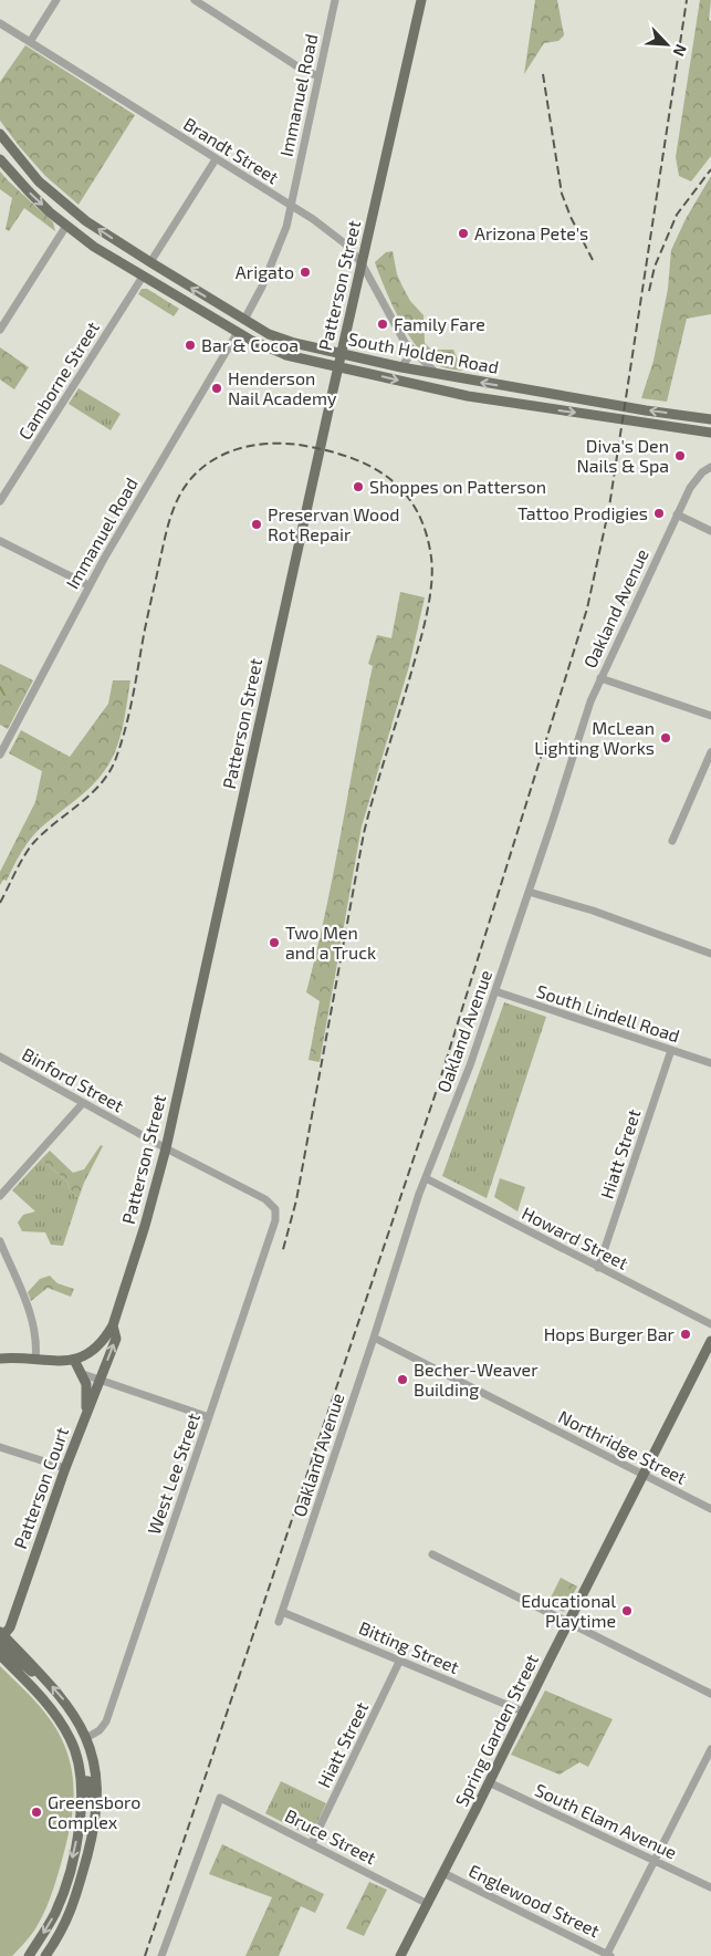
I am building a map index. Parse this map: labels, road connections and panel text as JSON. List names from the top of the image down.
{
  "streets": {
    "main road": [
      "Patterson Street",
      "South Holden Road",
      "Patterson Court",
      "Spring Garden Street"
    ],
    "street": [
      "Immanuel Road",
      "Brandt Street",
      "Camborne Street",
      "Oakland Avenue",
      "South Lindell Road",
      "Binford Street",
      "Hiatt Street",
      "Howard Street",
      "Northridge Street",
      "West Lee Street",
      "Bitting Street",
      "South Elam Avenue",
      "Bruce Street",
      "Englewood Street"
    ]
  },
  "crossings": [
    ["Immanuel Road", "Brandt Street"],
    ["Immanuel Road", "South Holden Road"],
    ["Brandt Street", "Patterson Street"],
    ["Brandt Street", "South Holden Road"],
    ["Patterson Street", "South Holden Road"],
    ["Patterson Street", "Binford Street"],
    ["Patterson Street", "Patterson Court"],
    ["South Holden Road", "Camborne Street"],
    ["Oakland Avenue", "South Lindell Road"],
    ["Oakland Avenue", "Howard Street"],
    ["Oakland Avenue", "Northridge Street"],
    ["Oakland Avenue", "Bitting Street"],
    ["South Lindell Road", "Hiatt Street"],
    ["Binford Street", "West Lee Street"],
    ["Hiatt Street", "Howard Street"],
    ["Hiatt Street", "Bitting Street"],
    ["Hiatt Street", "Bruce Street"],
    ["Northridge Street", "Spring Garden Street"],
    ["Bitting Street", "Spring Garden Street"],
    ["Spring Garden Street", "South Elam Avenue"],
    ["Spring Garden Street", "Bruce Street"],
    ["Spring Garden Street", "Englewood Street"]
  ],
  "places": [
    "Arizona Pete's",
    "Arigato",
    "Family Fare",
    "Bar & Cocoa",
    "Henderson Nail Academy",
    "Diva's Den Nails & Spa",
    "Shoppes on Patterson",
    "Tattoo Prodigies",
    "Preservan Wood Rot Repair",
    "McLean Lighting Works",
    "Two Men and a Truck",
    "Hops Burger Bar",
    "Becher-Weaver Building",
    "Educational Playtime",
    "Greensboro Complex"
  ],
  "north": "bottom right"
}
